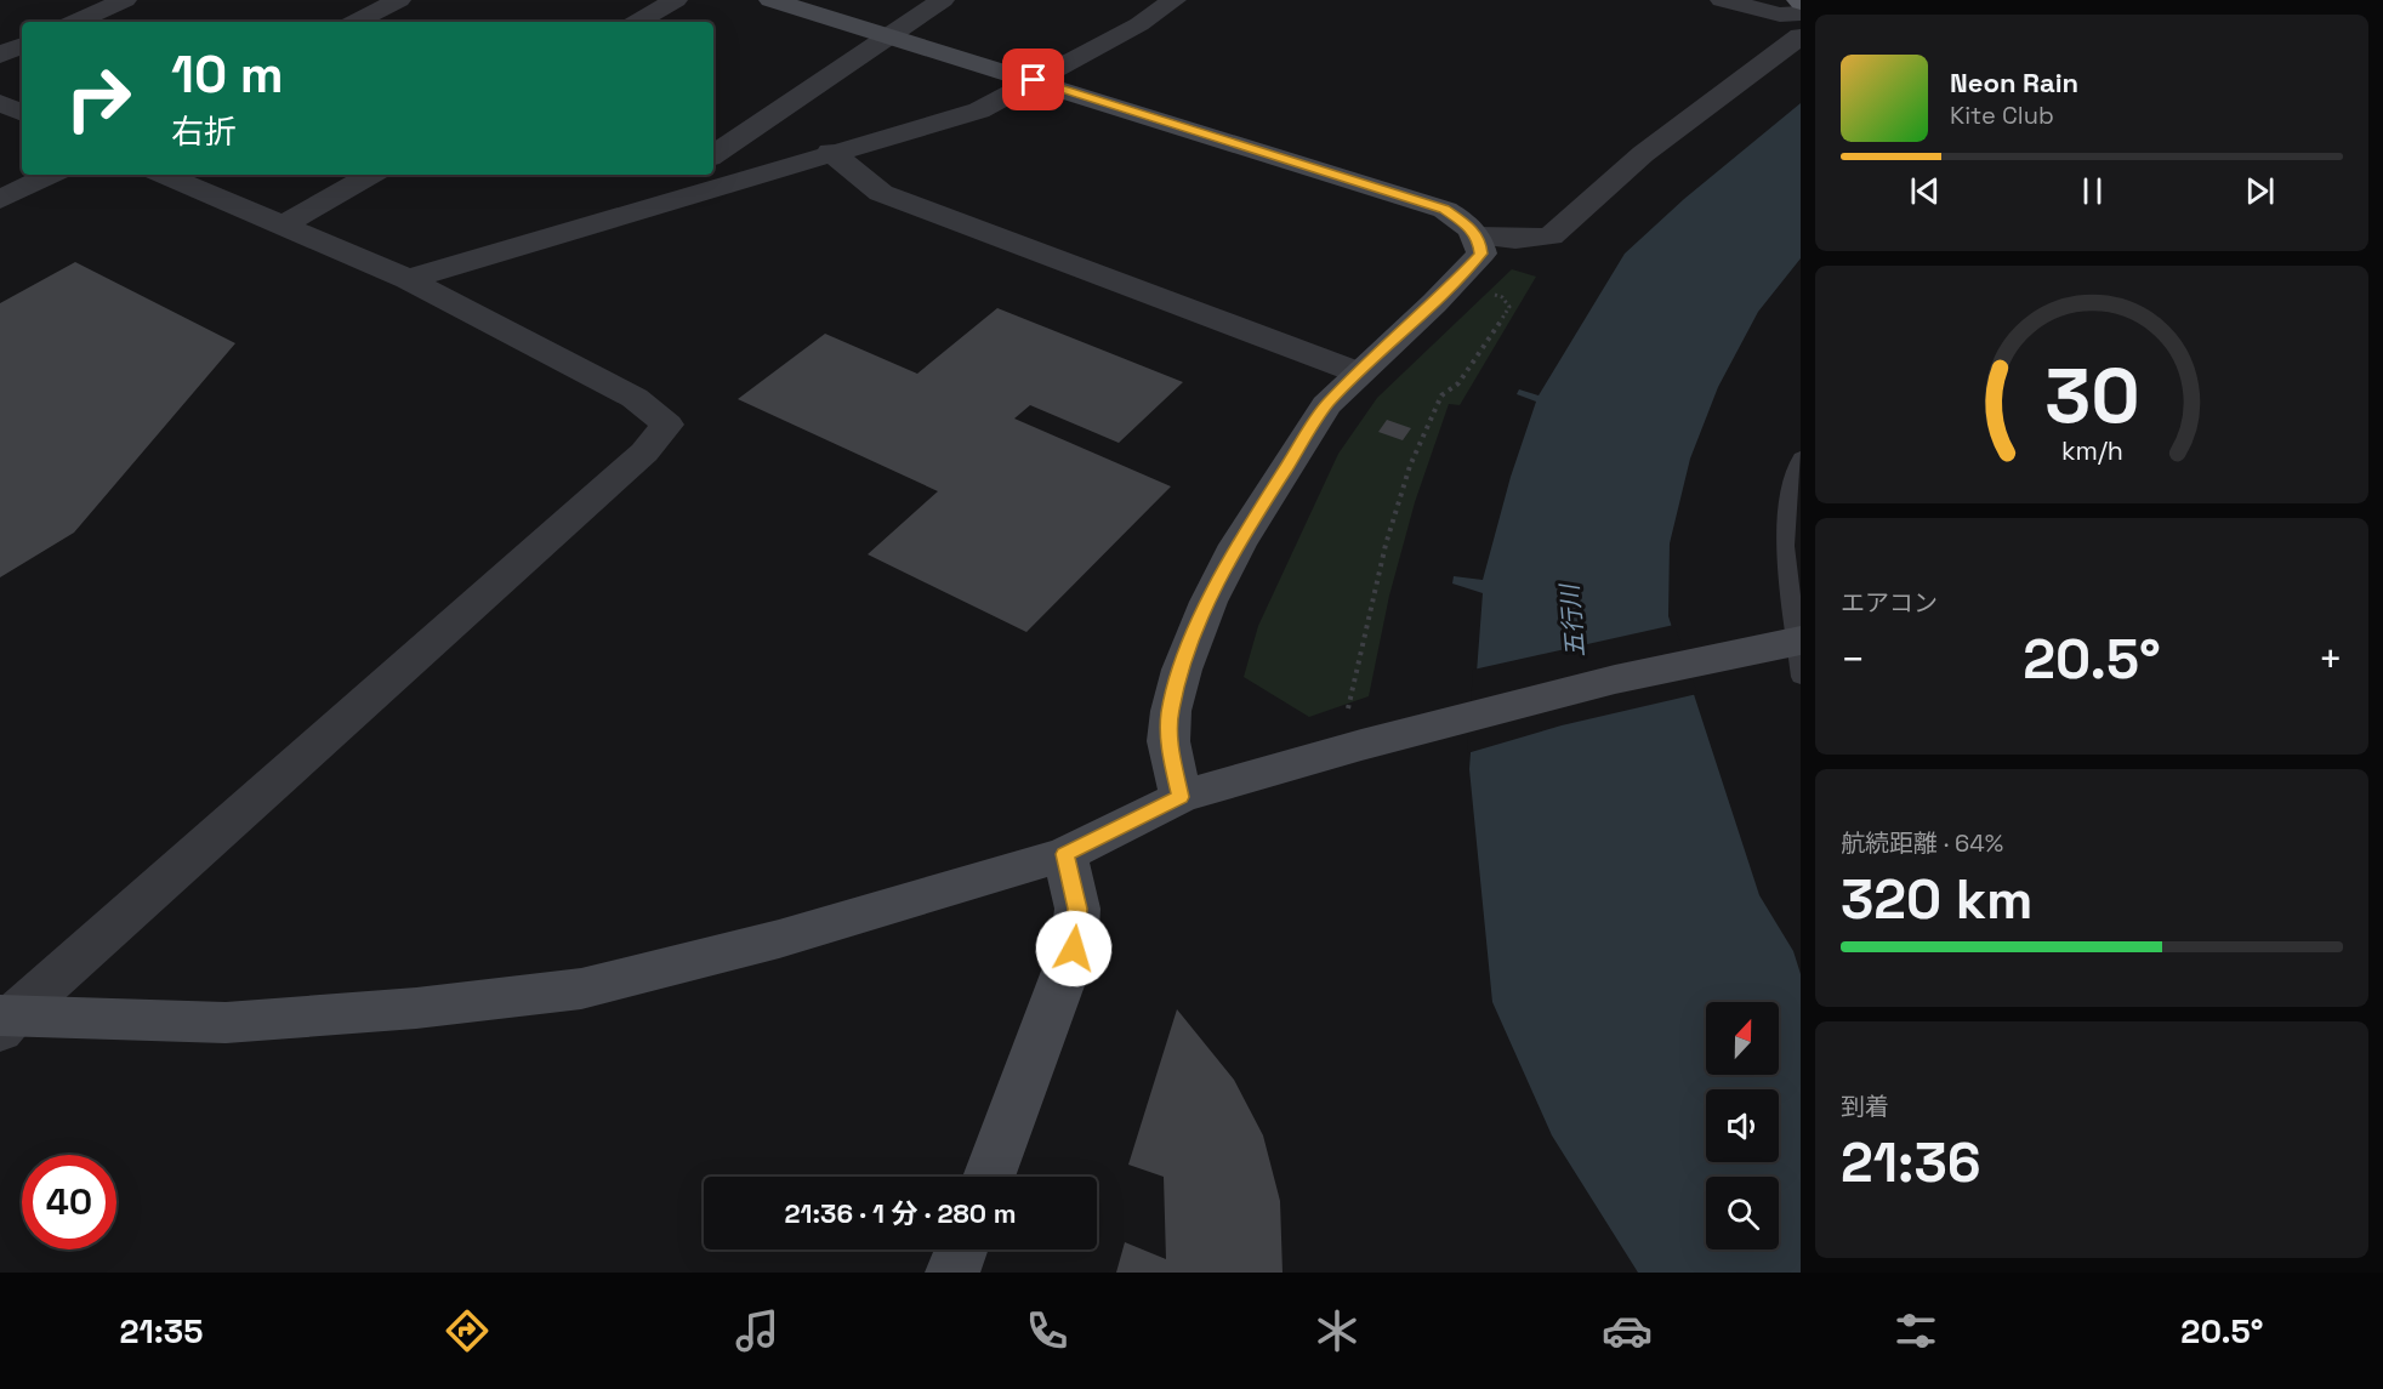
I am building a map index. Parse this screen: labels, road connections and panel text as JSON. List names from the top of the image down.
{
  "water": ["五行川"],
  "north": "top",
  "page": {
    "turn": ["10 m", "右折"],
    "song": ["Neon Rain", "Kite Club"],
    "tile": [
      "エアコン",
      ["航続距離 · 64%", "320 km"],
      ["到着", "21:36"]
    ],
    "heat": ["−", "20.5°", "+"],
    "limit": "40",
    "trip": "21:36 · 1 分 · 280 m",
    "tabs": ["21:35", "20.5°"],
    "gauge": ["30", "km/h"]
  }
}
